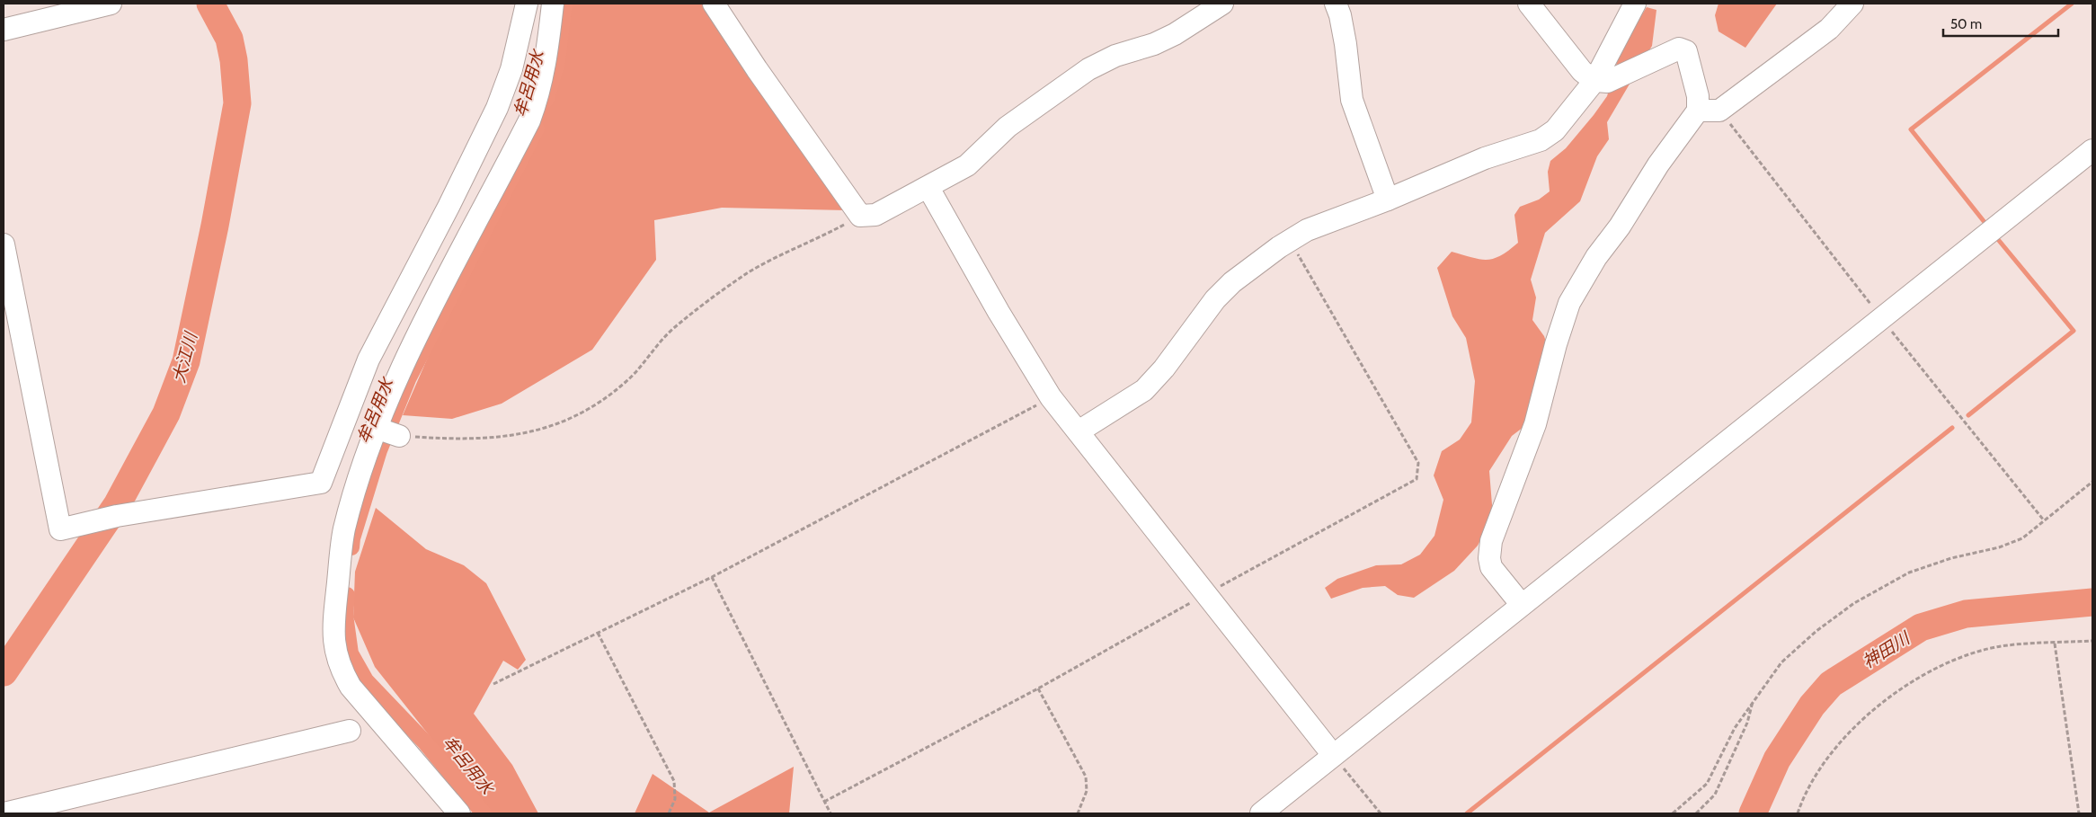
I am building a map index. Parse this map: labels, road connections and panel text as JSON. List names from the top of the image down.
{
  "water": ["牟呂用水", "大江川", "神田川"],
  "scale_bar": "50 m"
}
